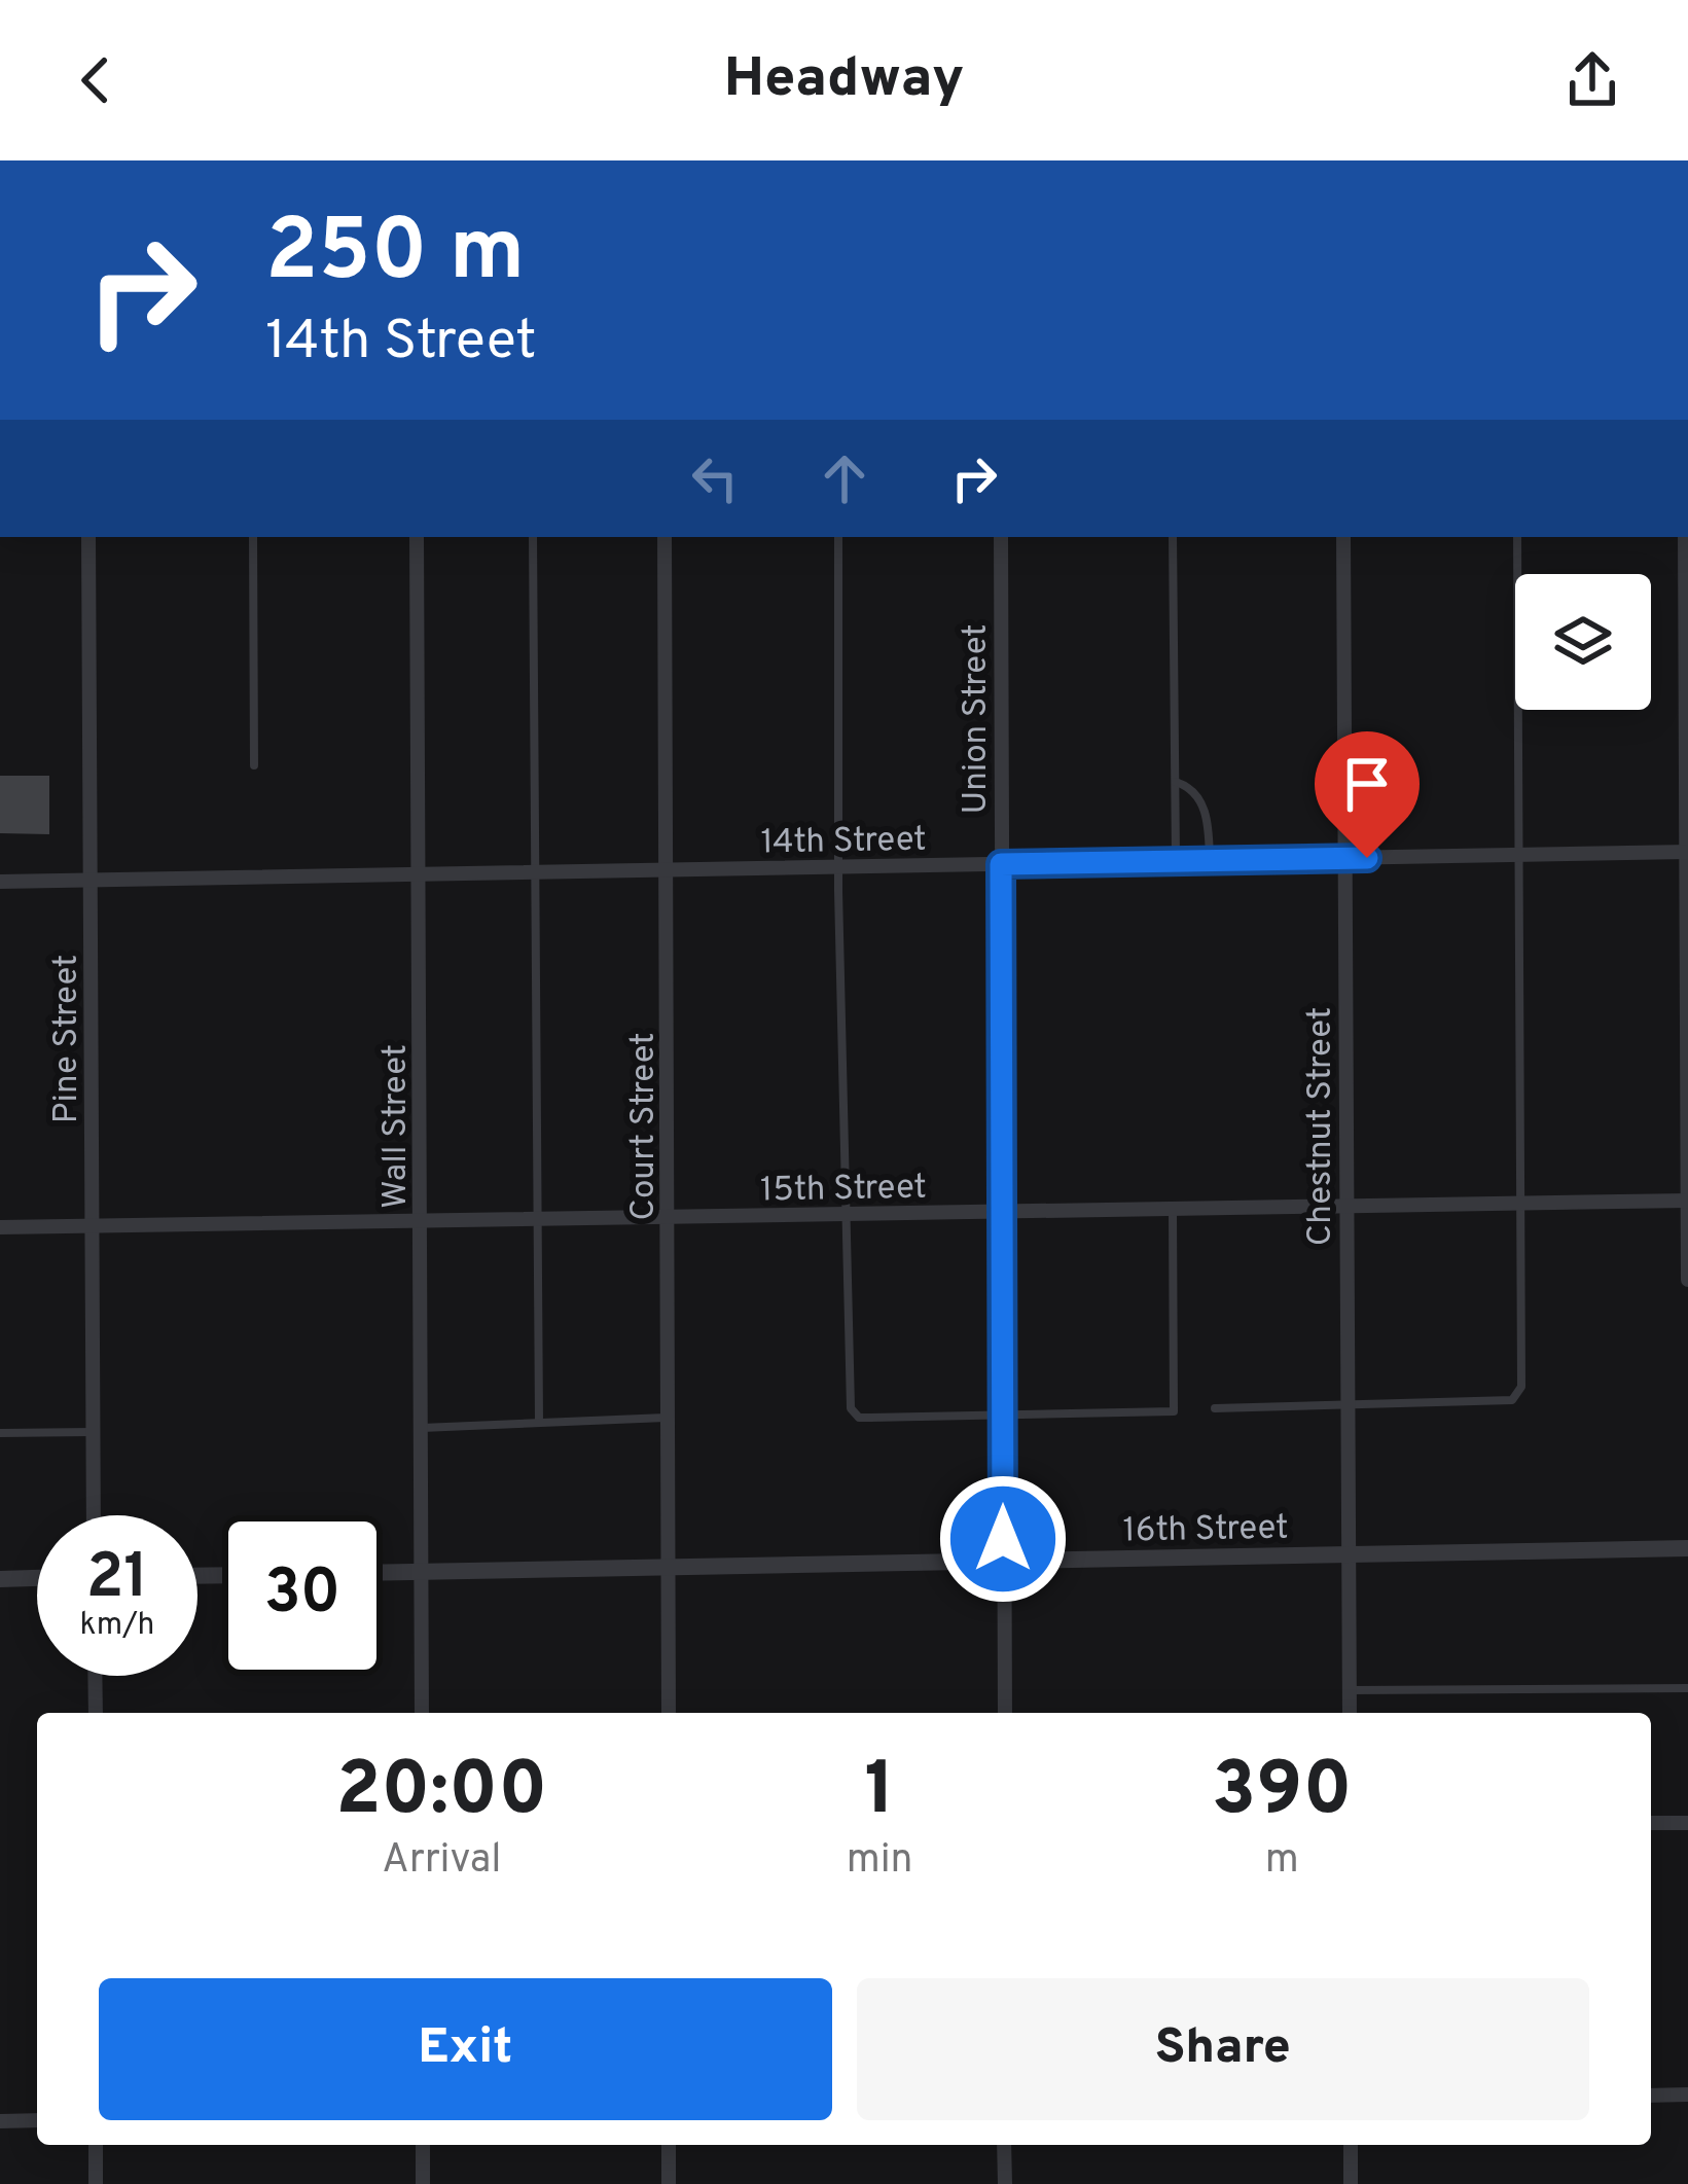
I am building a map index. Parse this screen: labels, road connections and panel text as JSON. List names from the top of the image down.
{
  "streets": {
    "street": [
      "Union Street",
      "14th Street",
      "Pine Street",
      "Wall Street",
      "Court Street",
      "Chestnut Street",
      "15th Street",
      "16th Street"
    ]
  },
  "crossings": [
    ["Union Street", "14th Street"],
    ["Union Street", "15th Street"],
    ["Union Street", "16th Street"],
    ["14th Street", "Pine Street"],
    ["14th Street", "Wall Street"],
    ["14th Street", "Court Street"],
    ["14th Street", "Chestnut Street"],
    ["Pine Street", "15th Street"],
    ["Wall Street", "15th Street"],
    ["Wall Street", "16th Street"],
    ["Court Street", "15th Street"],
    ["Court Street", "16th Street"],
    ["Chestnut Street", "15th Street"],
    ["Chestnut Street", "16th Street"]
  ],
  "page": {
    "header": "Headway",
    "turn": ["250 m", "14th Street"],
    "speed": "21 km/h",
    "limit": "30",
    "eta": [
      "20:00",
      "Arrival",
      "1",
      "min",
      "390",
      "m"
    ],
    "buttons": ["Exit", "Share"]
  }
}
